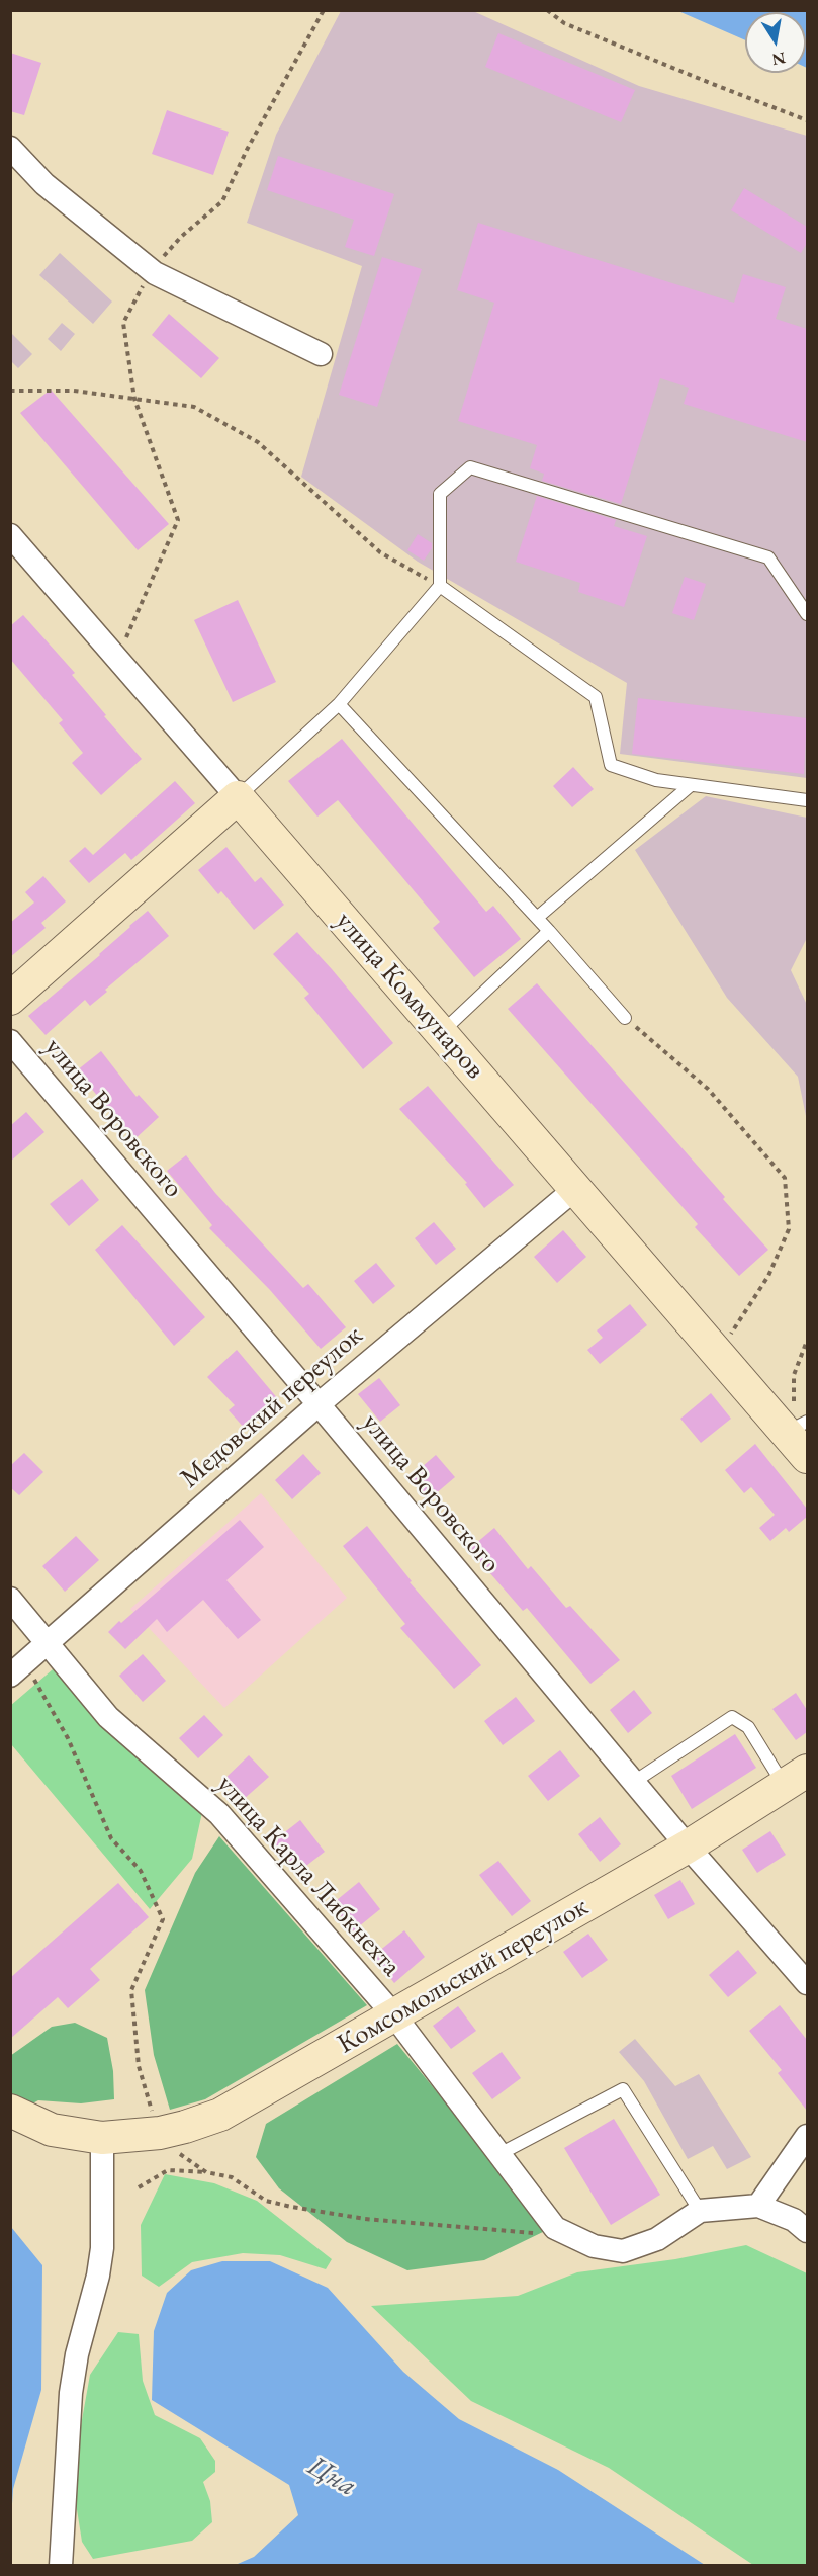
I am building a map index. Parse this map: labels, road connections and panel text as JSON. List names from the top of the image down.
{
  "streets": {
    "street": [
      "улица Коммунаров",
      "улица Воровского",
      "Медовский переулок",
      "улица Карла Либкнехта",
      "Комсомольский переулок"
    ]
  },
  "crossings": [
    ["улица Коммунаров", "Медовский переулок"],
    ["улица Воровского", "Медовский переулок"],
    ["улица Воровского", "Комсомольский переулок"],
    ["Медовский переулок", "улица Карла Либкнехта"],
    ["улица Карла Либкнехта", "Комсомольский переулок"]
  ],
  "water": ["Цна"],
  "north": "bottom"
}
